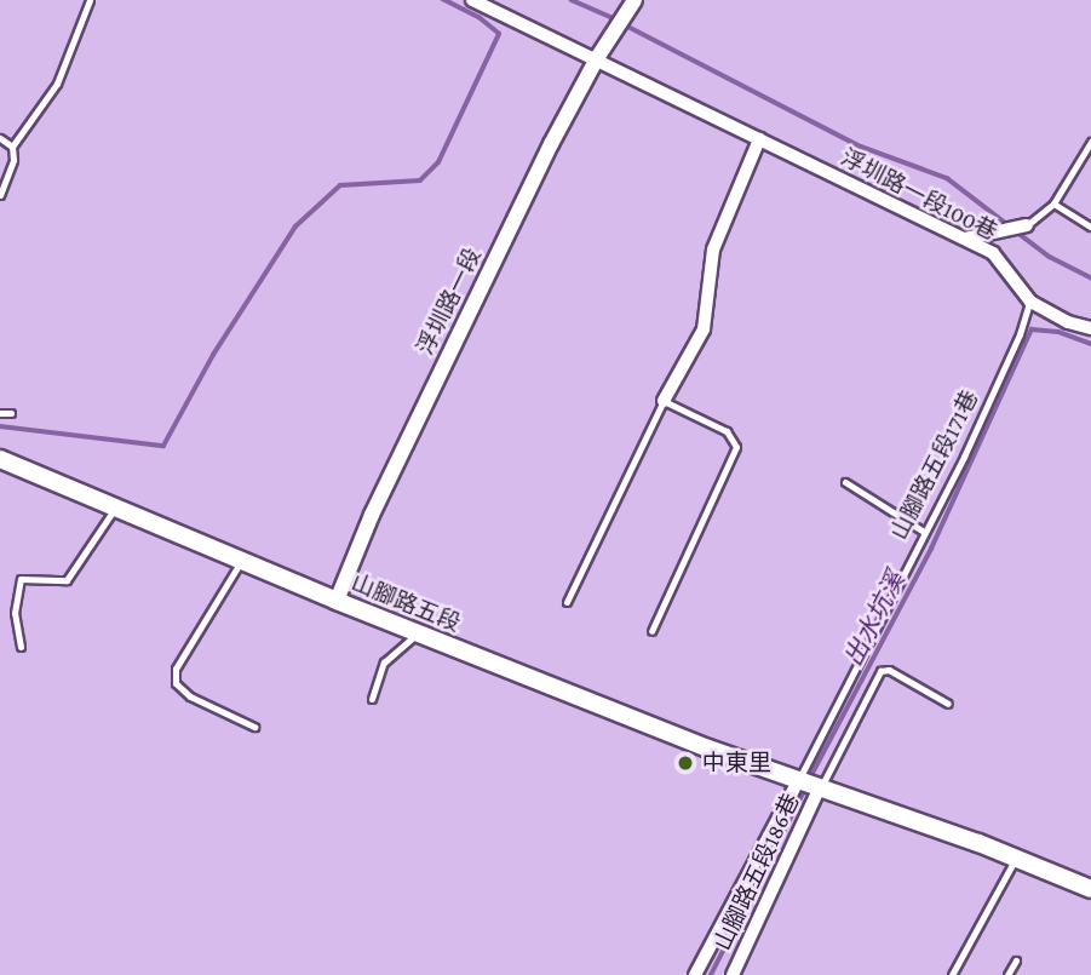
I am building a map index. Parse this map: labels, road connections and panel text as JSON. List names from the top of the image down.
{
  "streets": {
    "main road": ["山腳路五段"],
    "street": ["浮圳路一段100巷", "浮圳路一段", "山腳路五段186巷"],
    "lane": ["山腳路五段171巷"]
  },
  "crossings": [
    ["浮圳路一段100巷", "浮圳路一段"],
    ["浮圳路一段100巷", "山腳路五段171巷"],
    ["浮圳路一段", "山腳路五段"],
    ["山腳路五段171巷", "山腳路五段"],
    ["山腳路五段", "山腳路五段186巷"]
  ],
  "water": ["出水坑溪"],
  "places": ["中東里"]
}
